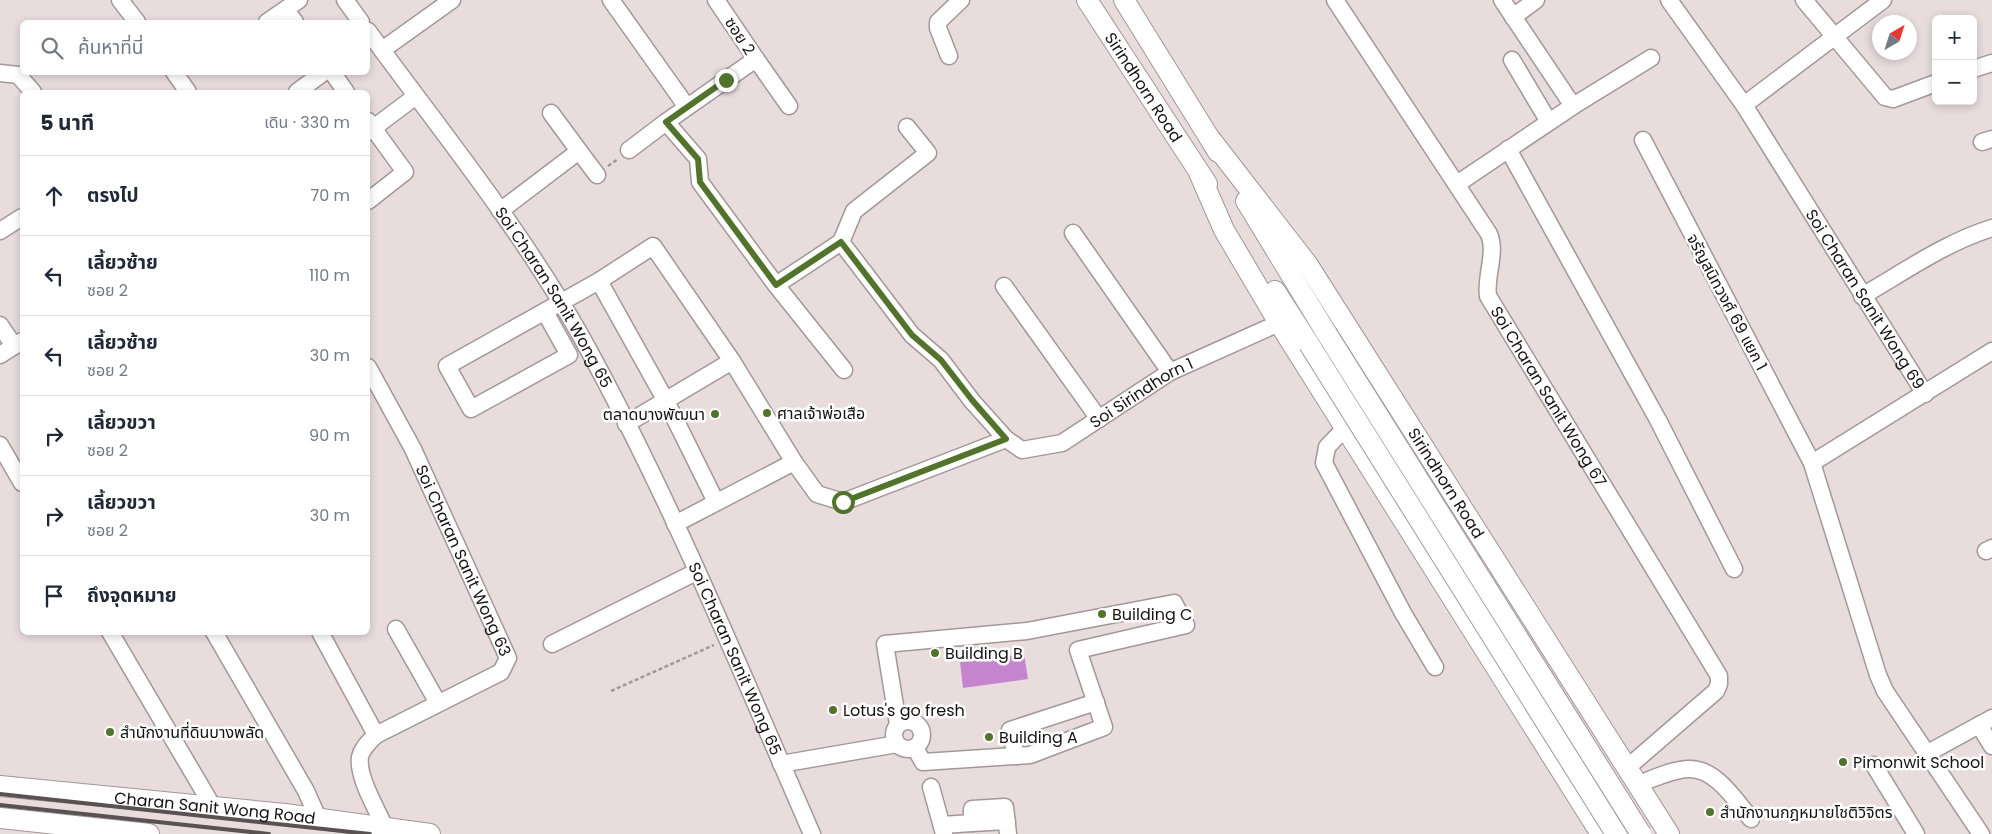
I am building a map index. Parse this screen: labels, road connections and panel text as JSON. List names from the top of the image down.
{
  "streets": {
    "main road": ["Sirindhorn Road", "Charan Sanit Wong Road"],
    "street": [
      "ซอย 2",
      "Soi Charan Sanit Wong 69",
      "Soi Charan Sanit Wong 65",
      "จรัญสนิทวงศ์ 69 แยก 1",
      "Soi Sirindhorn 1",
      "Soi Charan Sanit Wong 67",
      "Soi Charan Sanit Wong 63"
    ]
  },
  "crossings": [
    ["Sirindhorn Road", "Soi Sirindhorn 1"],
    ["Sirindhorn Road", "Soi Charan Sanit Wong 67"],
    ["Soi Charan Sanit Wong 69", "จรัญสนิทวงศ์ 69 แยก 1"],
    ["Soi Charan Sanit Wong 63", "Charan Sanit Wong Road"]
  ],
  "places": [
    "ศาลเจ้าพ่อเสือ",
    "ตลาดบางพัฒนา",
    "Building C",
    "Building B",
    "Lotus's go fresh",
    "สำนักงานที่ดินบางพลัด",
    "Building A",
    "Pimonwit School",
    "สำนักงานกฎหมายโชติวิจิตร"
  ],
  "north": "top right",
  "page": {
    "map_buttons": ["+", "−"],
    "search": "ค้นหาที่นี่",
    "heading": ["5 นาที", "เดิน · 330 m"],
    "list": [
      ["ตรงไป", "70 m"],
      ["เลี้ยวซ้าย", "ซอย 2", "110 m"],
      ["เลี้ยวซ้าย", "ซอย 2", "30 m"],
      ["เลี้ยวขวา", "ซอย 2", "90 m"],
      ["เลี้ยวขวา", "ซอย 2", "30 m"],
      "ถึงจุดหมาย"
    ]
  }
}
